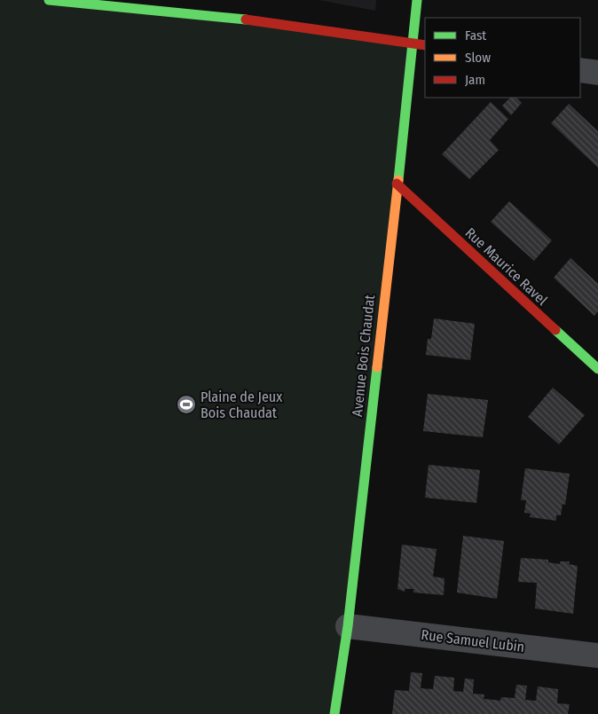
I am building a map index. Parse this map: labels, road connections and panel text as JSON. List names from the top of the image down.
{
  "streets": {
    "street": ["Rue Maurice Ravel", "Avenue Bois Chaudat", "Rue Samuel Lubin"]
  },
  "crossings": [
    ["Rue Maurice Ravel", "Avenue Bois Chaudat"],
    ["Avenue Bois Chaudat", "Rue Samuel Lubin"]
  ],
  "places": {
    "sports": ["Plaine de Jeux Bois Chaudat"]
  },
  "legend": ["Fast", "Slow", "Jam"]
}
